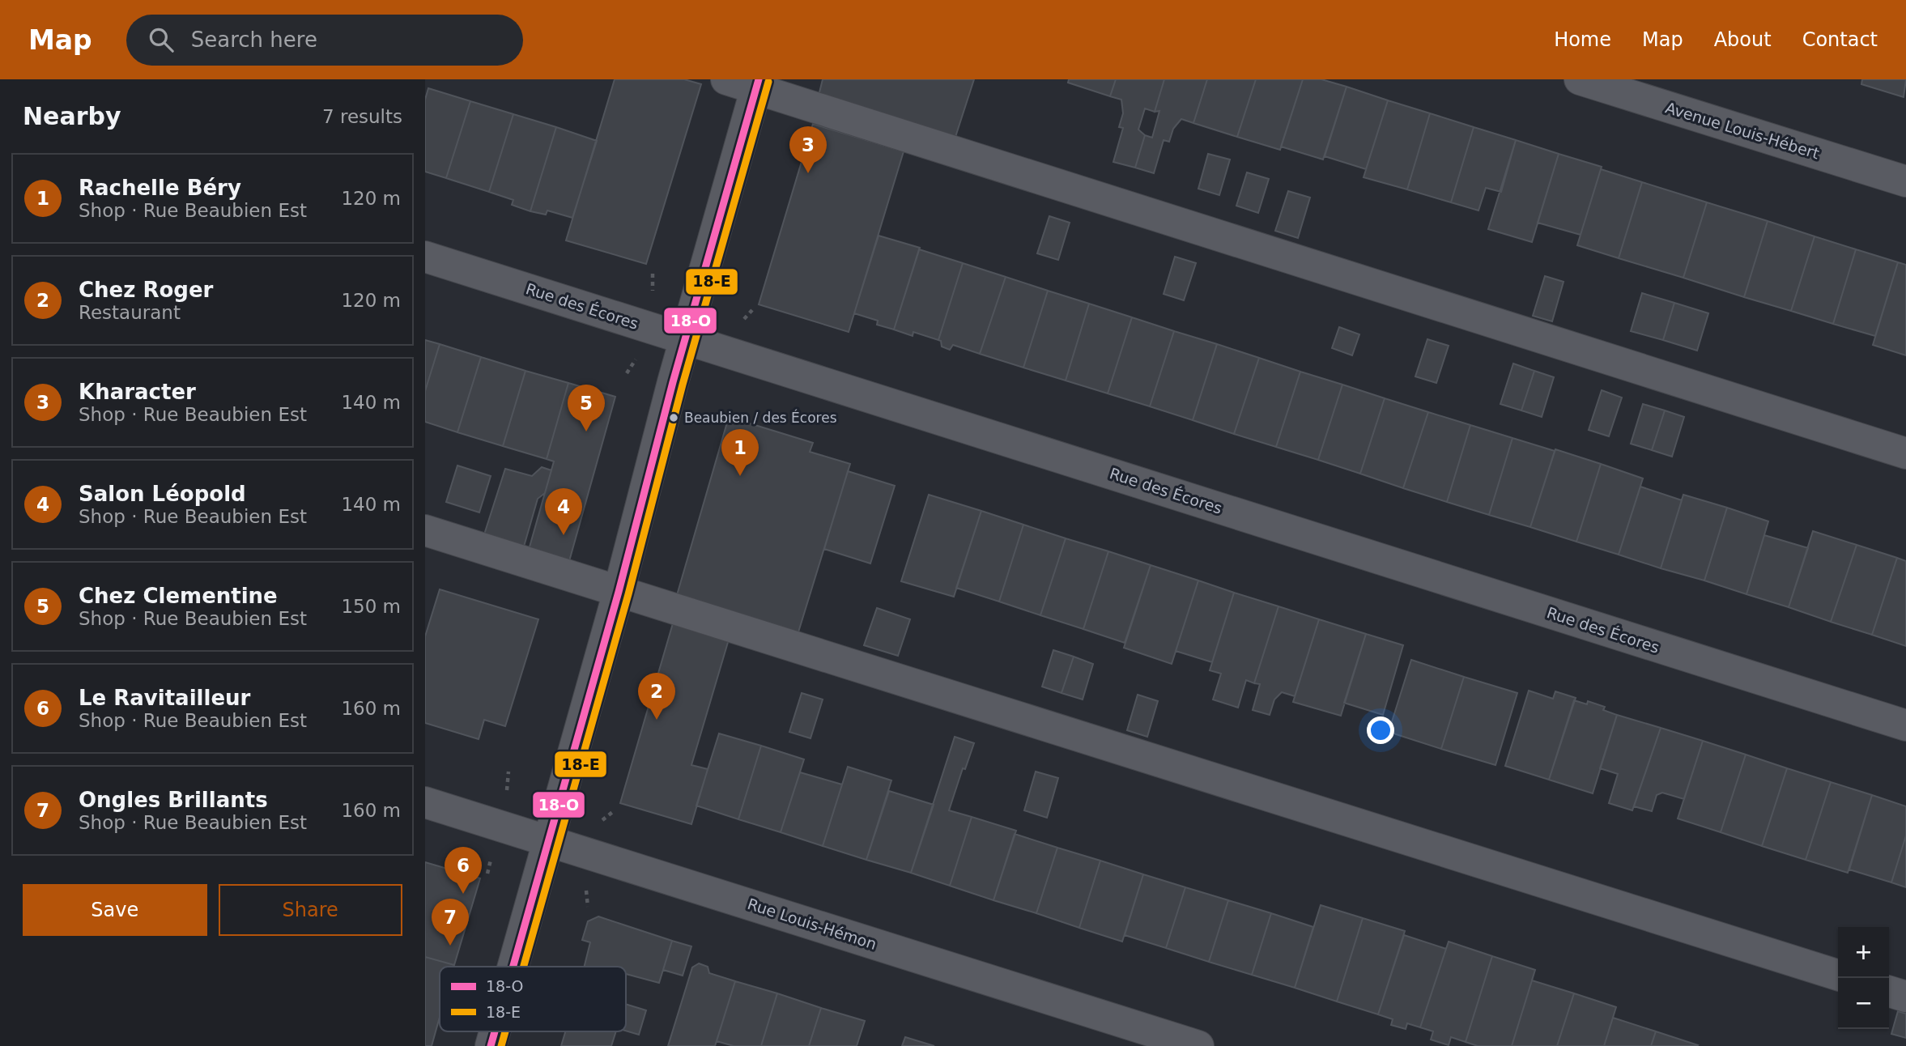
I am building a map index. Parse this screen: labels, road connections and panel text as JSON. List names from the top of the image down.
{
  "streets": {
    "street": ["Avenue Louis-Hébert", "Rue des Écores", "Rue Louis-Hémon"]
  },
  "places": ["Beaubien / des Écores"],
  "lines": ["transit line 18-O", "transit line 18-E"],
  "legend": ["18-O", "18-E"],
  "page": {
    "header": "Map",
    "search": "Search here",
    "nav": [
      "Home",
      "Map",
      "About",
      "Contact"
    ],
    "heading": ["Nearby", "7 results"],
    "pins": [
      "3",
      "5",
      "1",
      "4",
      "2",
      "6",
      "7"
    ],
    "list": [
      {
        "mark": "1",
        "name": "Rachelle Béry",
        "note": "Shop · Rue Beaubien Est",
        "value": "120 m"
      },
      {
        "mark": "2",
        "name": "Chez Roger",
        "note": "Restaurant",
        "value": "120 m"
      },
      {
        "mark": "3",
        "name": "Kharacter",
        "note": "Shop · Rue Beaubien Est",
        "value": "140 m"
      },
      {
        "mark": "4",
        "name": "Salon Léopold",
        "note": "Shop · Rue Beaubien Est",
        "value": "140 m"
      },
      {
        "mark": "5",
        "name": "Chez Clementine",
        "note": "Shop · Rue Beaubien Est",
        "value": "150 m"
      },
      {
        "mark": "6",
        "name": "Le Ravitailleur",
        "note": "Shop · Rue Beaubien Est",
        "value": "160 m"
      },
      {
        "mark": "7",
        "name": "Ongles Brillants",
        "note": "Shop · Rue Beaubien Est",
        "value": "160 m"
      }
    ],
    "buttons": ["Save", "Share"],
    "map_buttons": ["+", "−"]
  }
}
